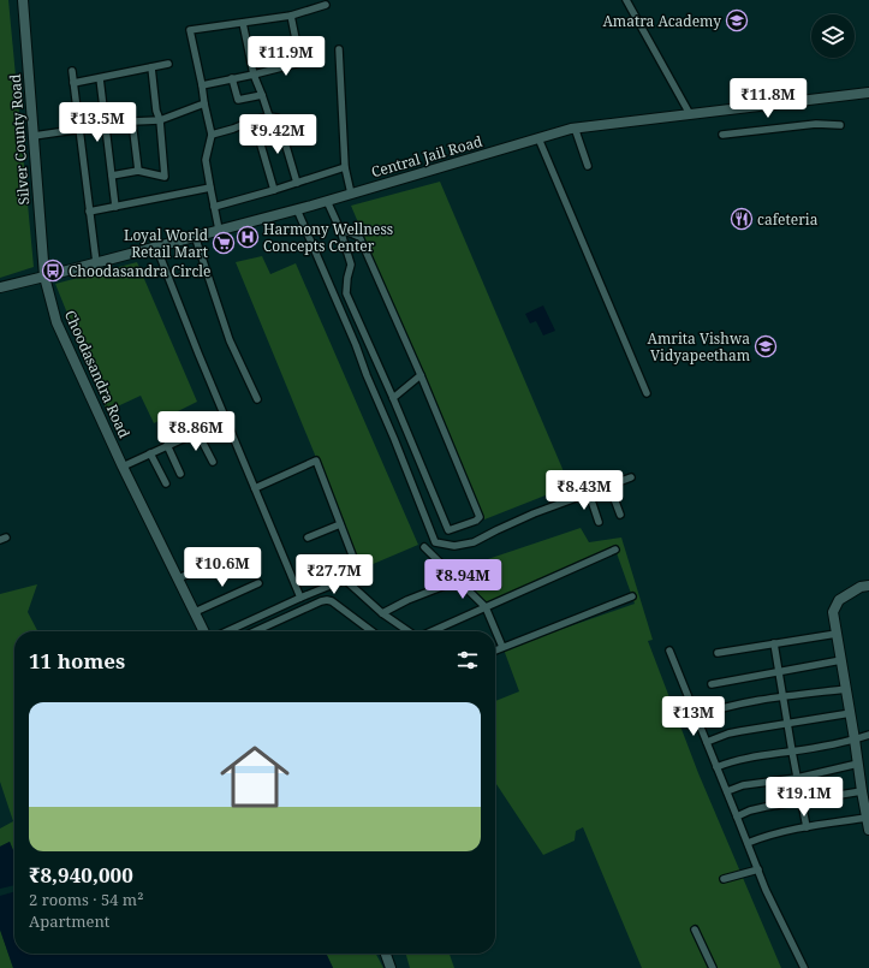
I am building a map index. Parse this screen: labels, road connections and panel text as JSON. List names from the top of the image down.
{
  "streets": {
    "street": ["Silver County Road", "Central Jail Road", "Choodasandra Road"]
  },
  "crossings": [
    ["Silver County Road", "Central Jail Road"],
    ["Silver County Road", "Choodasandra Road"],
    ["Central Jail Road", "Choodasandra Road"]
  ],
  "places": {
    "school or university": ["Amatra Academy", "Amrita Vishwa Vidyapeetham"],
    "restaurant": ["cafeteria"],
    "hospital": ["Harmony Wellness Concepts Center"],
    "supermarket": ["Loyal World Retail Mart"],
    "bus stop": ["Choodasandra Circle"]
  },
  "page": {
    "price": [
      "₹11.9M",
      "₹11.8M",
      "₹13.5M",
      "₹9.42M",
      "₹8.86M",
      "₹8.43M",
      "₹10.6M",
      "₹27.7M",
      "₹8.94M",
      "₹13M",
      "₹19.1M"
    ],
    "heading": "11 homes",
    "list": [
      {
        "name": "₹8,940,000",
        "note": "2 rooms · 54 m² · Apartment"
      }
    ]
  }
}
